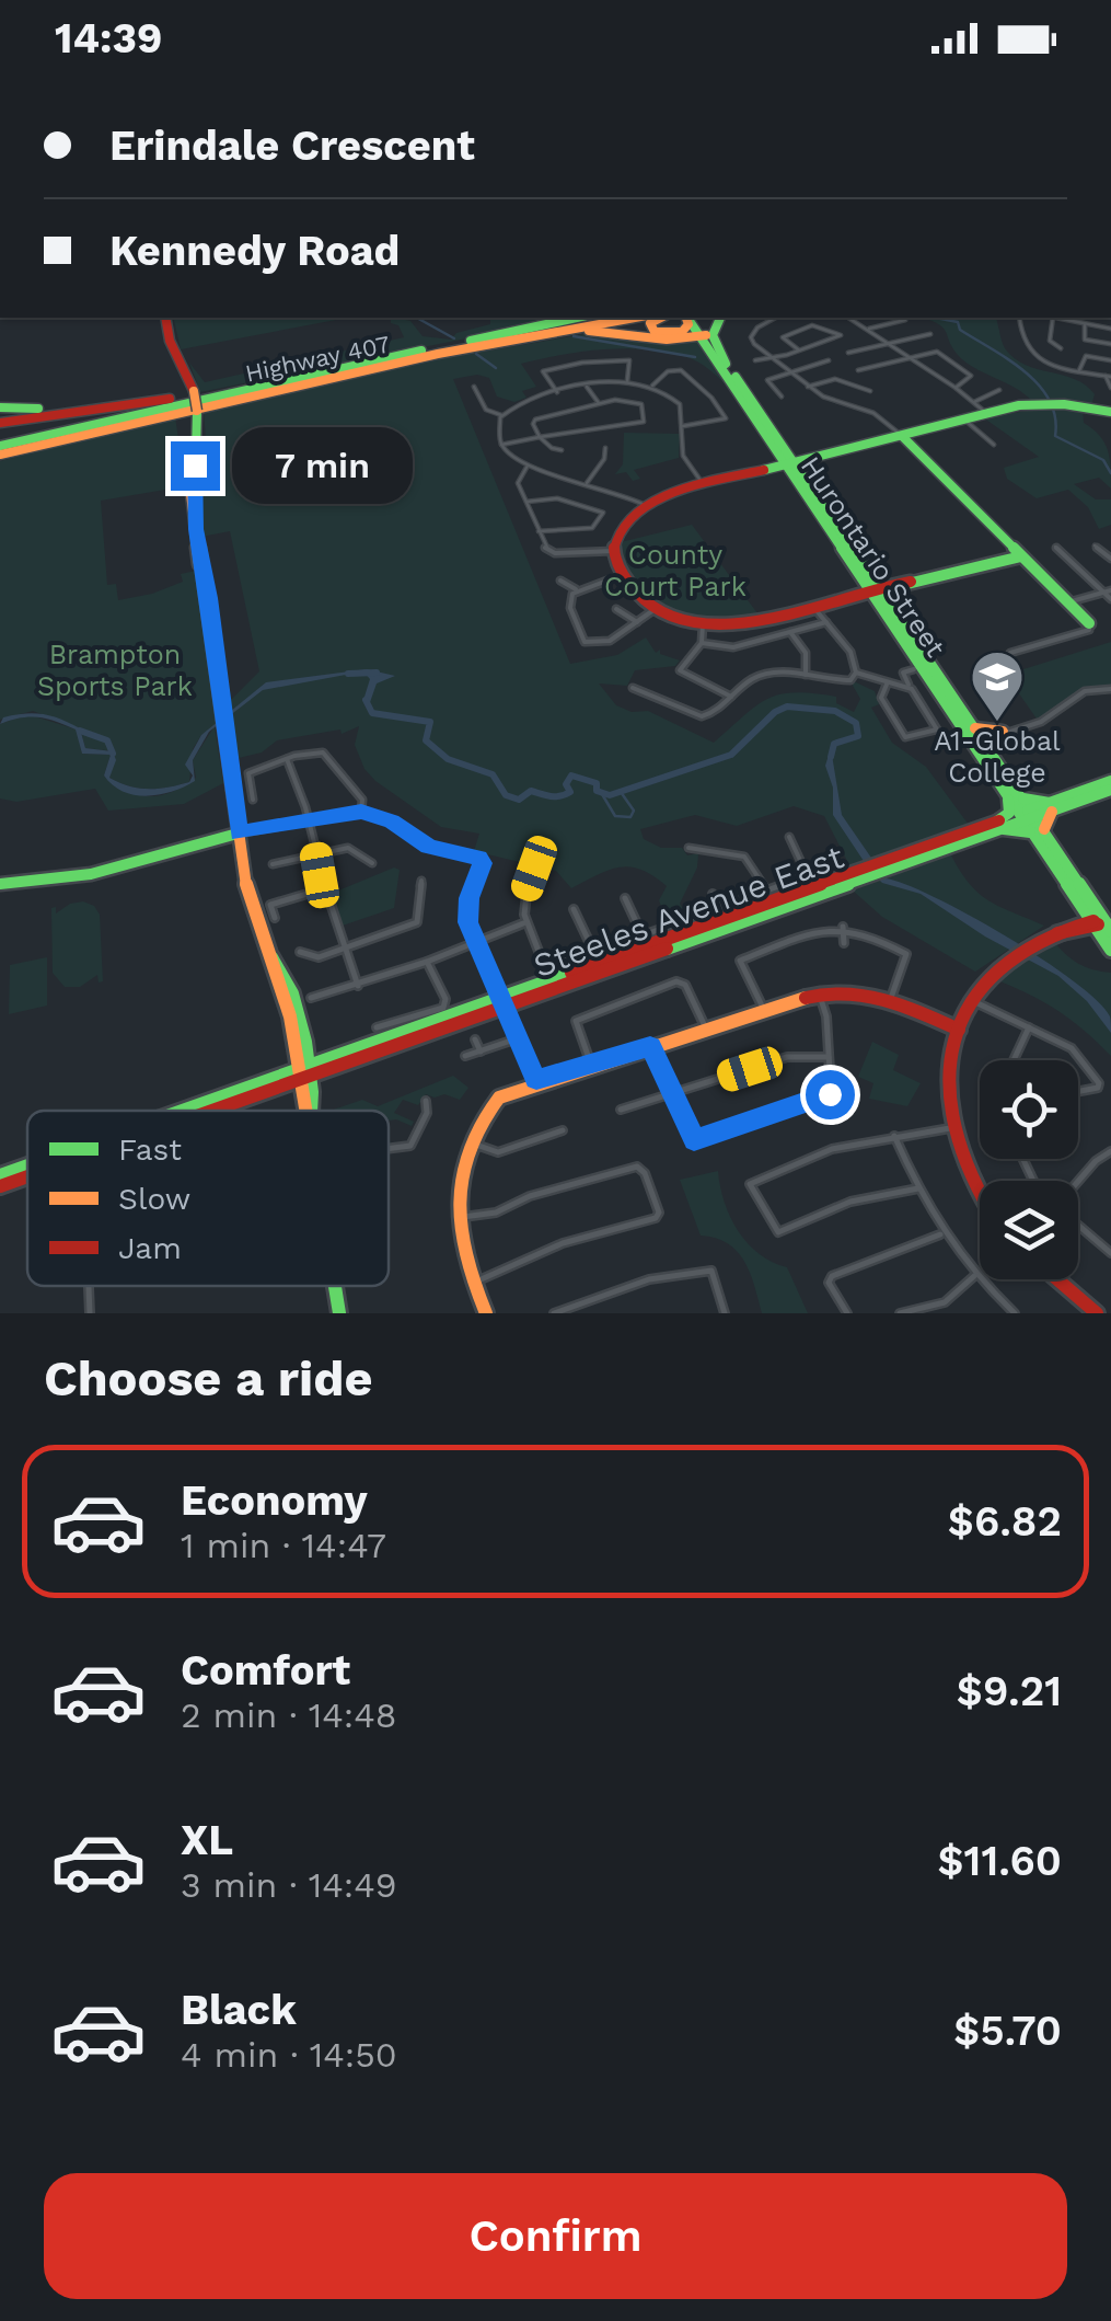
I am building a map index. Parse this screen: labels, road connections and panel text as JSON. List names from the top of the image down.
{
  "streets": {
    "main road": ["Highway 407", "Hurontario Street", "Steeles Avenue East"]
  },
  "crossings": [
    ["Hurontario Street", "Steeles Avenue East"]
  ],
  "parks": ["County Court Park", "Brampton Sports Park"],
  "places": {
    "school or university": ["A1-Global College"]
  },
  "legend": ["Fast", "Slow", "Jam"],
  "page": {
    "status": "14:39",
    "banner": ["Erindale Crescent", "Kennedy Road"],
    "bubble": "7 min",
    "heading": "Choose a ride",
    "list": [
      {
        "name": "Economy",
        "note": "1 min · 14:47",
        "value": "$6.82"
      },
      {
        "name": "Comfort",
        "note": "2 min · 14:48",
        "value": "$9.21"
      },
      {
        "name": "XL",
        "note": "3 min · 14:49",
        "value": "$11.60"
      },
      {
        "name": "Black",
        "note": "4 min · 14:50",
        "value": "$5.70"
      }
    ],
    "buttons": "Confirm"
  }
}
